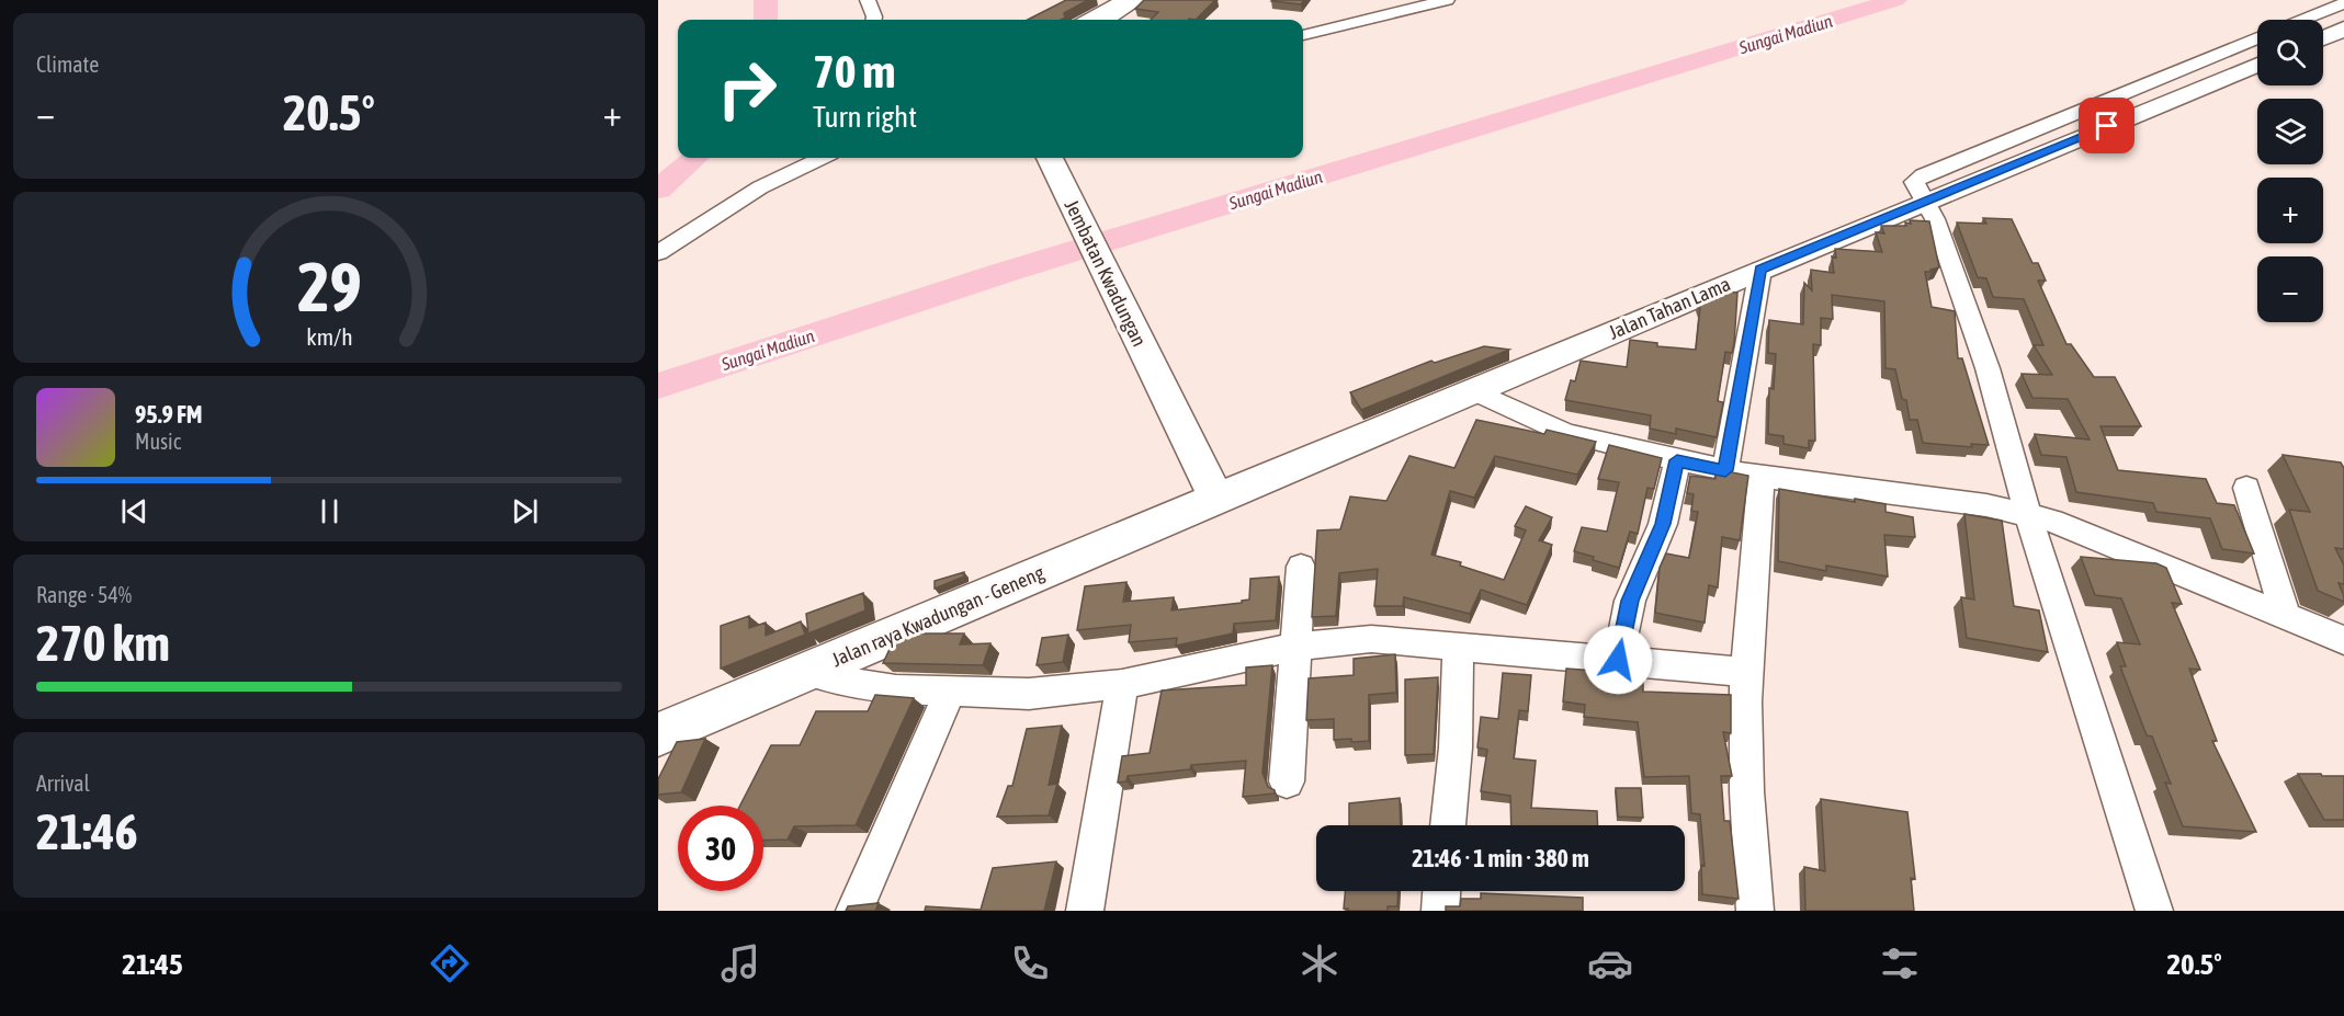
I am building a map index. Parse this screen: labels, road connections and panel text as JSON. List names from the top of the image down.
{
  "streets": {
    "main road": ["Jembatan Kwadungan", "Jalan Tahan Lama", "Jalan raya Kwadungan - Geneng"]
  },
  "crossings": [
    ["Jembatan Kwadungan", "Jalan Tahan Lama"],
    ["Jembatan Kwadungan", "Jalan raya Kwadungan - Geneng"],
    ["Jalan Tahan Lama", "Jalan raya Kwadungan - Geneng"]
  ],
  "water": ["Sungai Madiun"],
  "page": {
    "tile": [
      "Climate",
      ["Range · 54%", "270 km"],
      ["Arrival", "21:46"]
    ],
    "map_buttons": ["+", "−"],
    "turn": ["70 m", "Turn right"],
    "heat": ["−", "20.5°", "+"],
    "song": ["95.9 FM", "Music"],
    "limit": "30",
    "trip": "21:46 · 1 min · 380 m",
    "tabs": ["21:45", "20.5°"],
    "gauge": ["29", "km/h"]
  }
}
